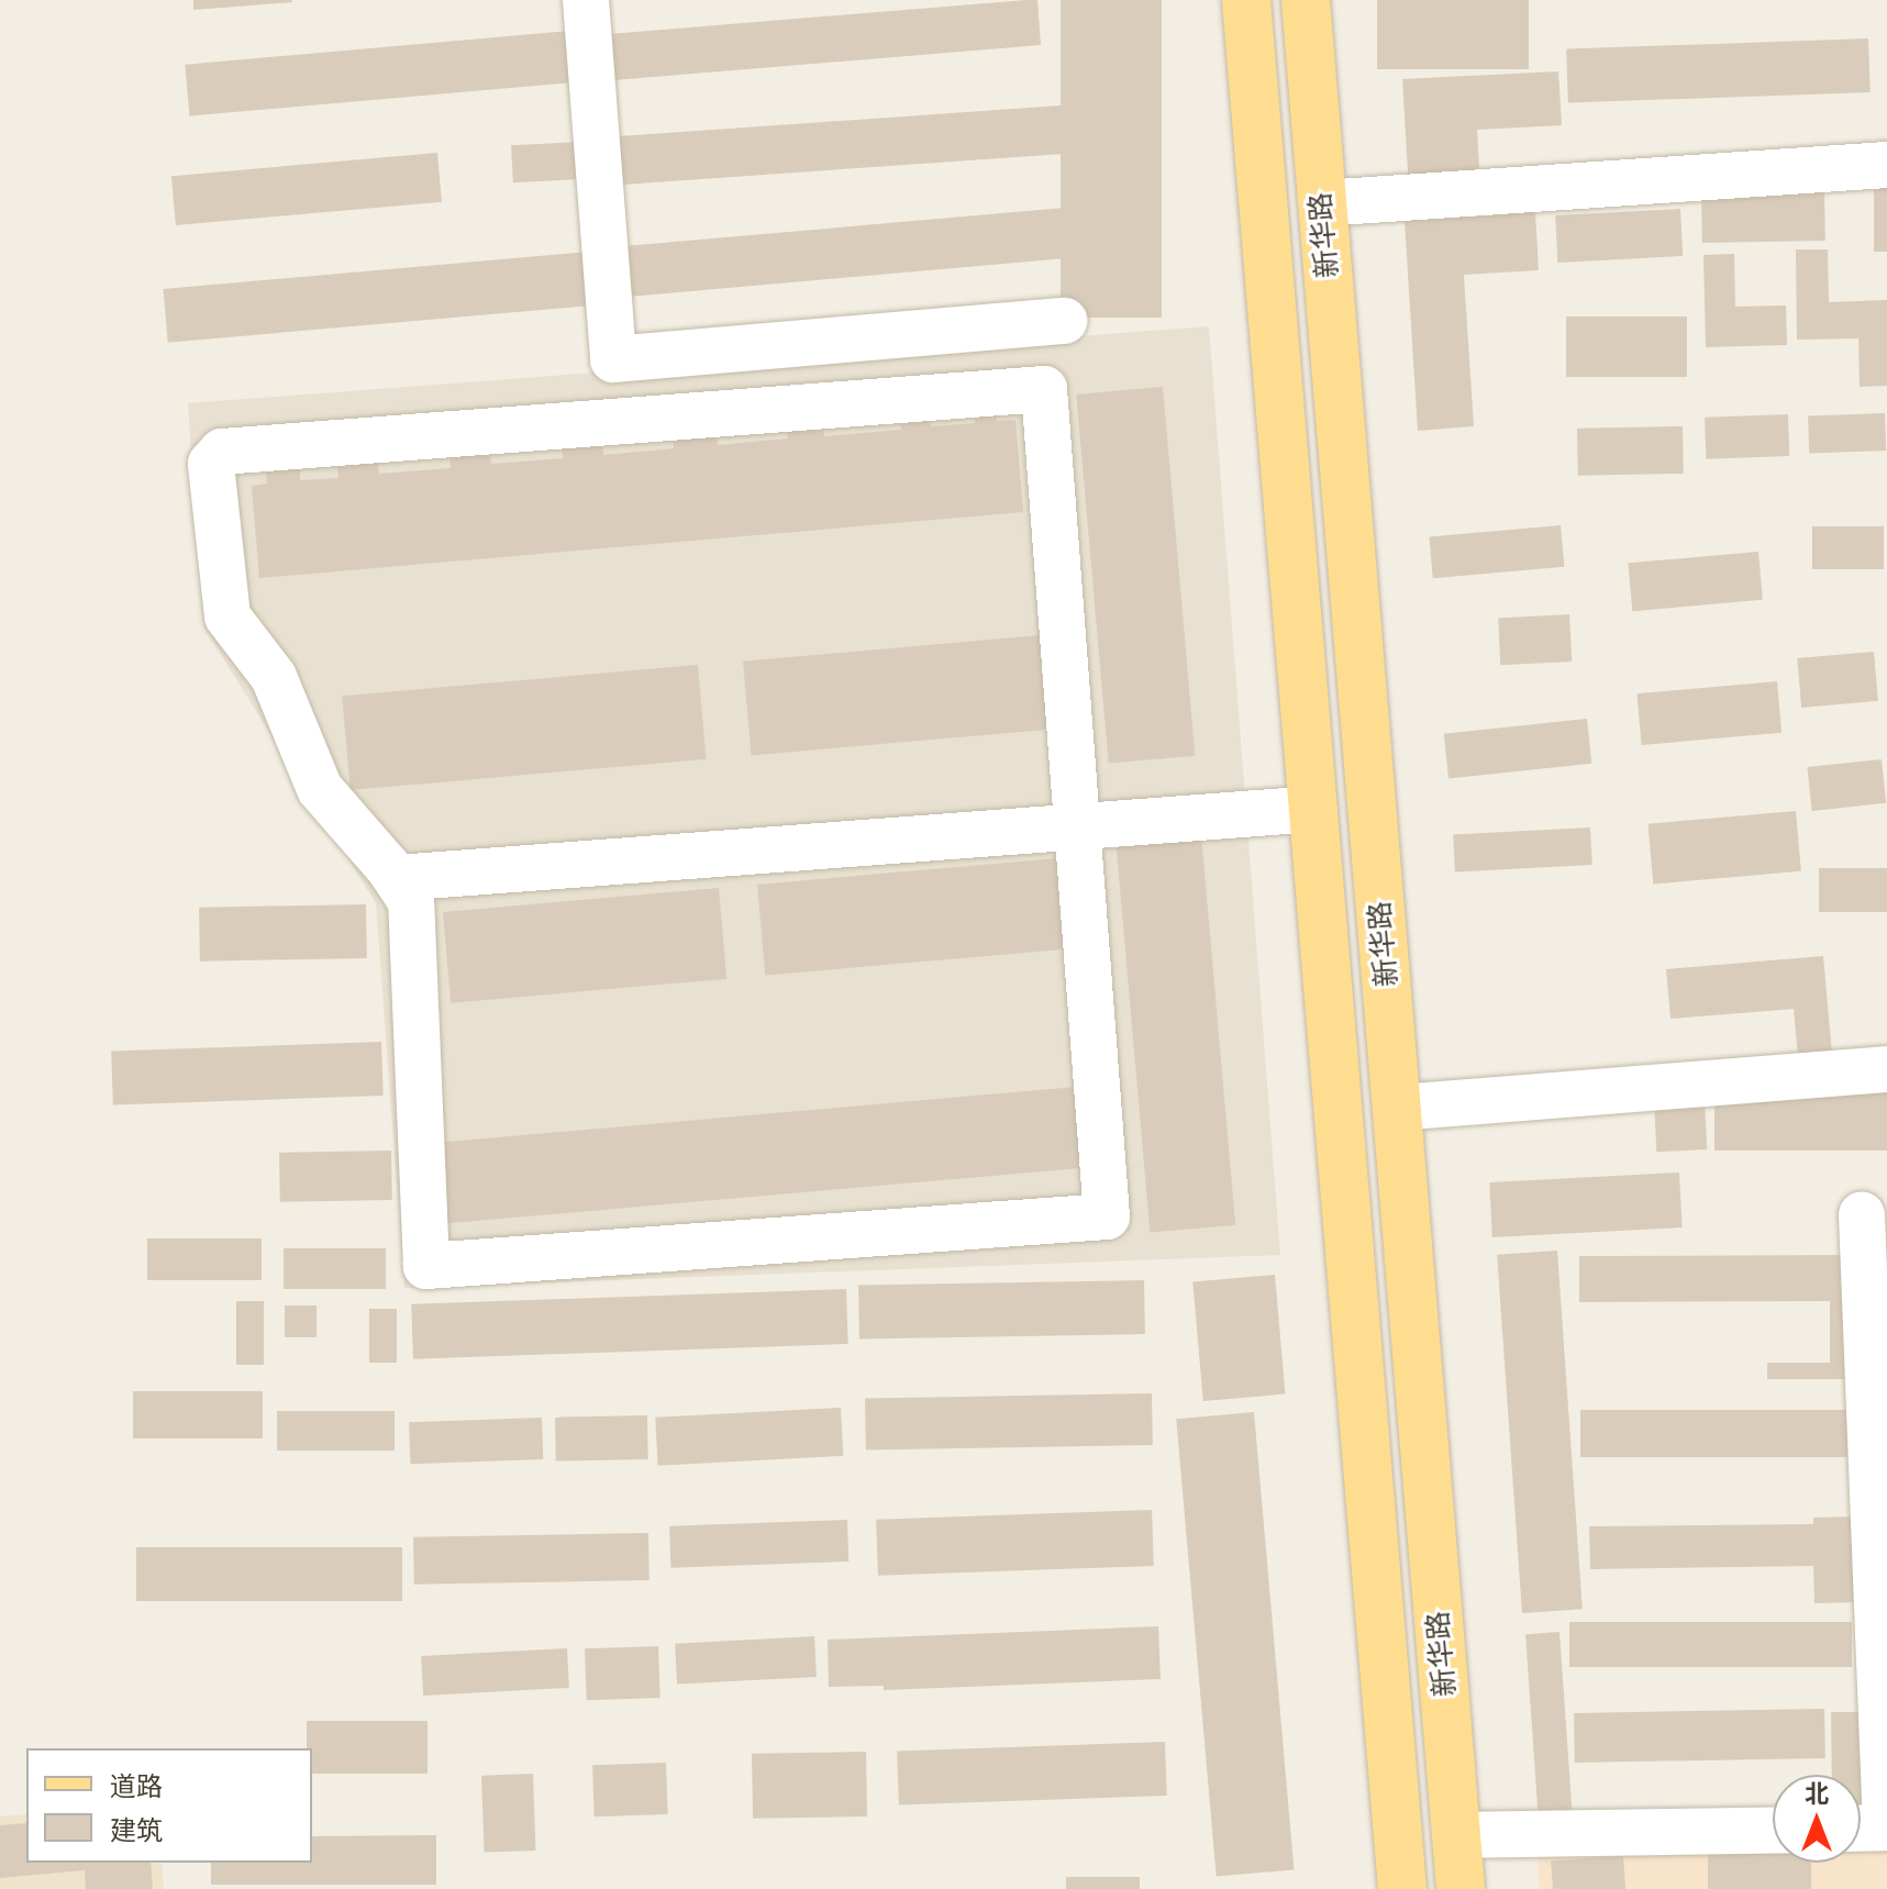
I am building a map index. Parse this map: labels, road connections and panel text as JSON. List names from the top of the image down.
{
  "streets": {
    "main road": ["新华路"]
  },
  "legend": ["道路", "建筑"],
  "north": "top"
}
